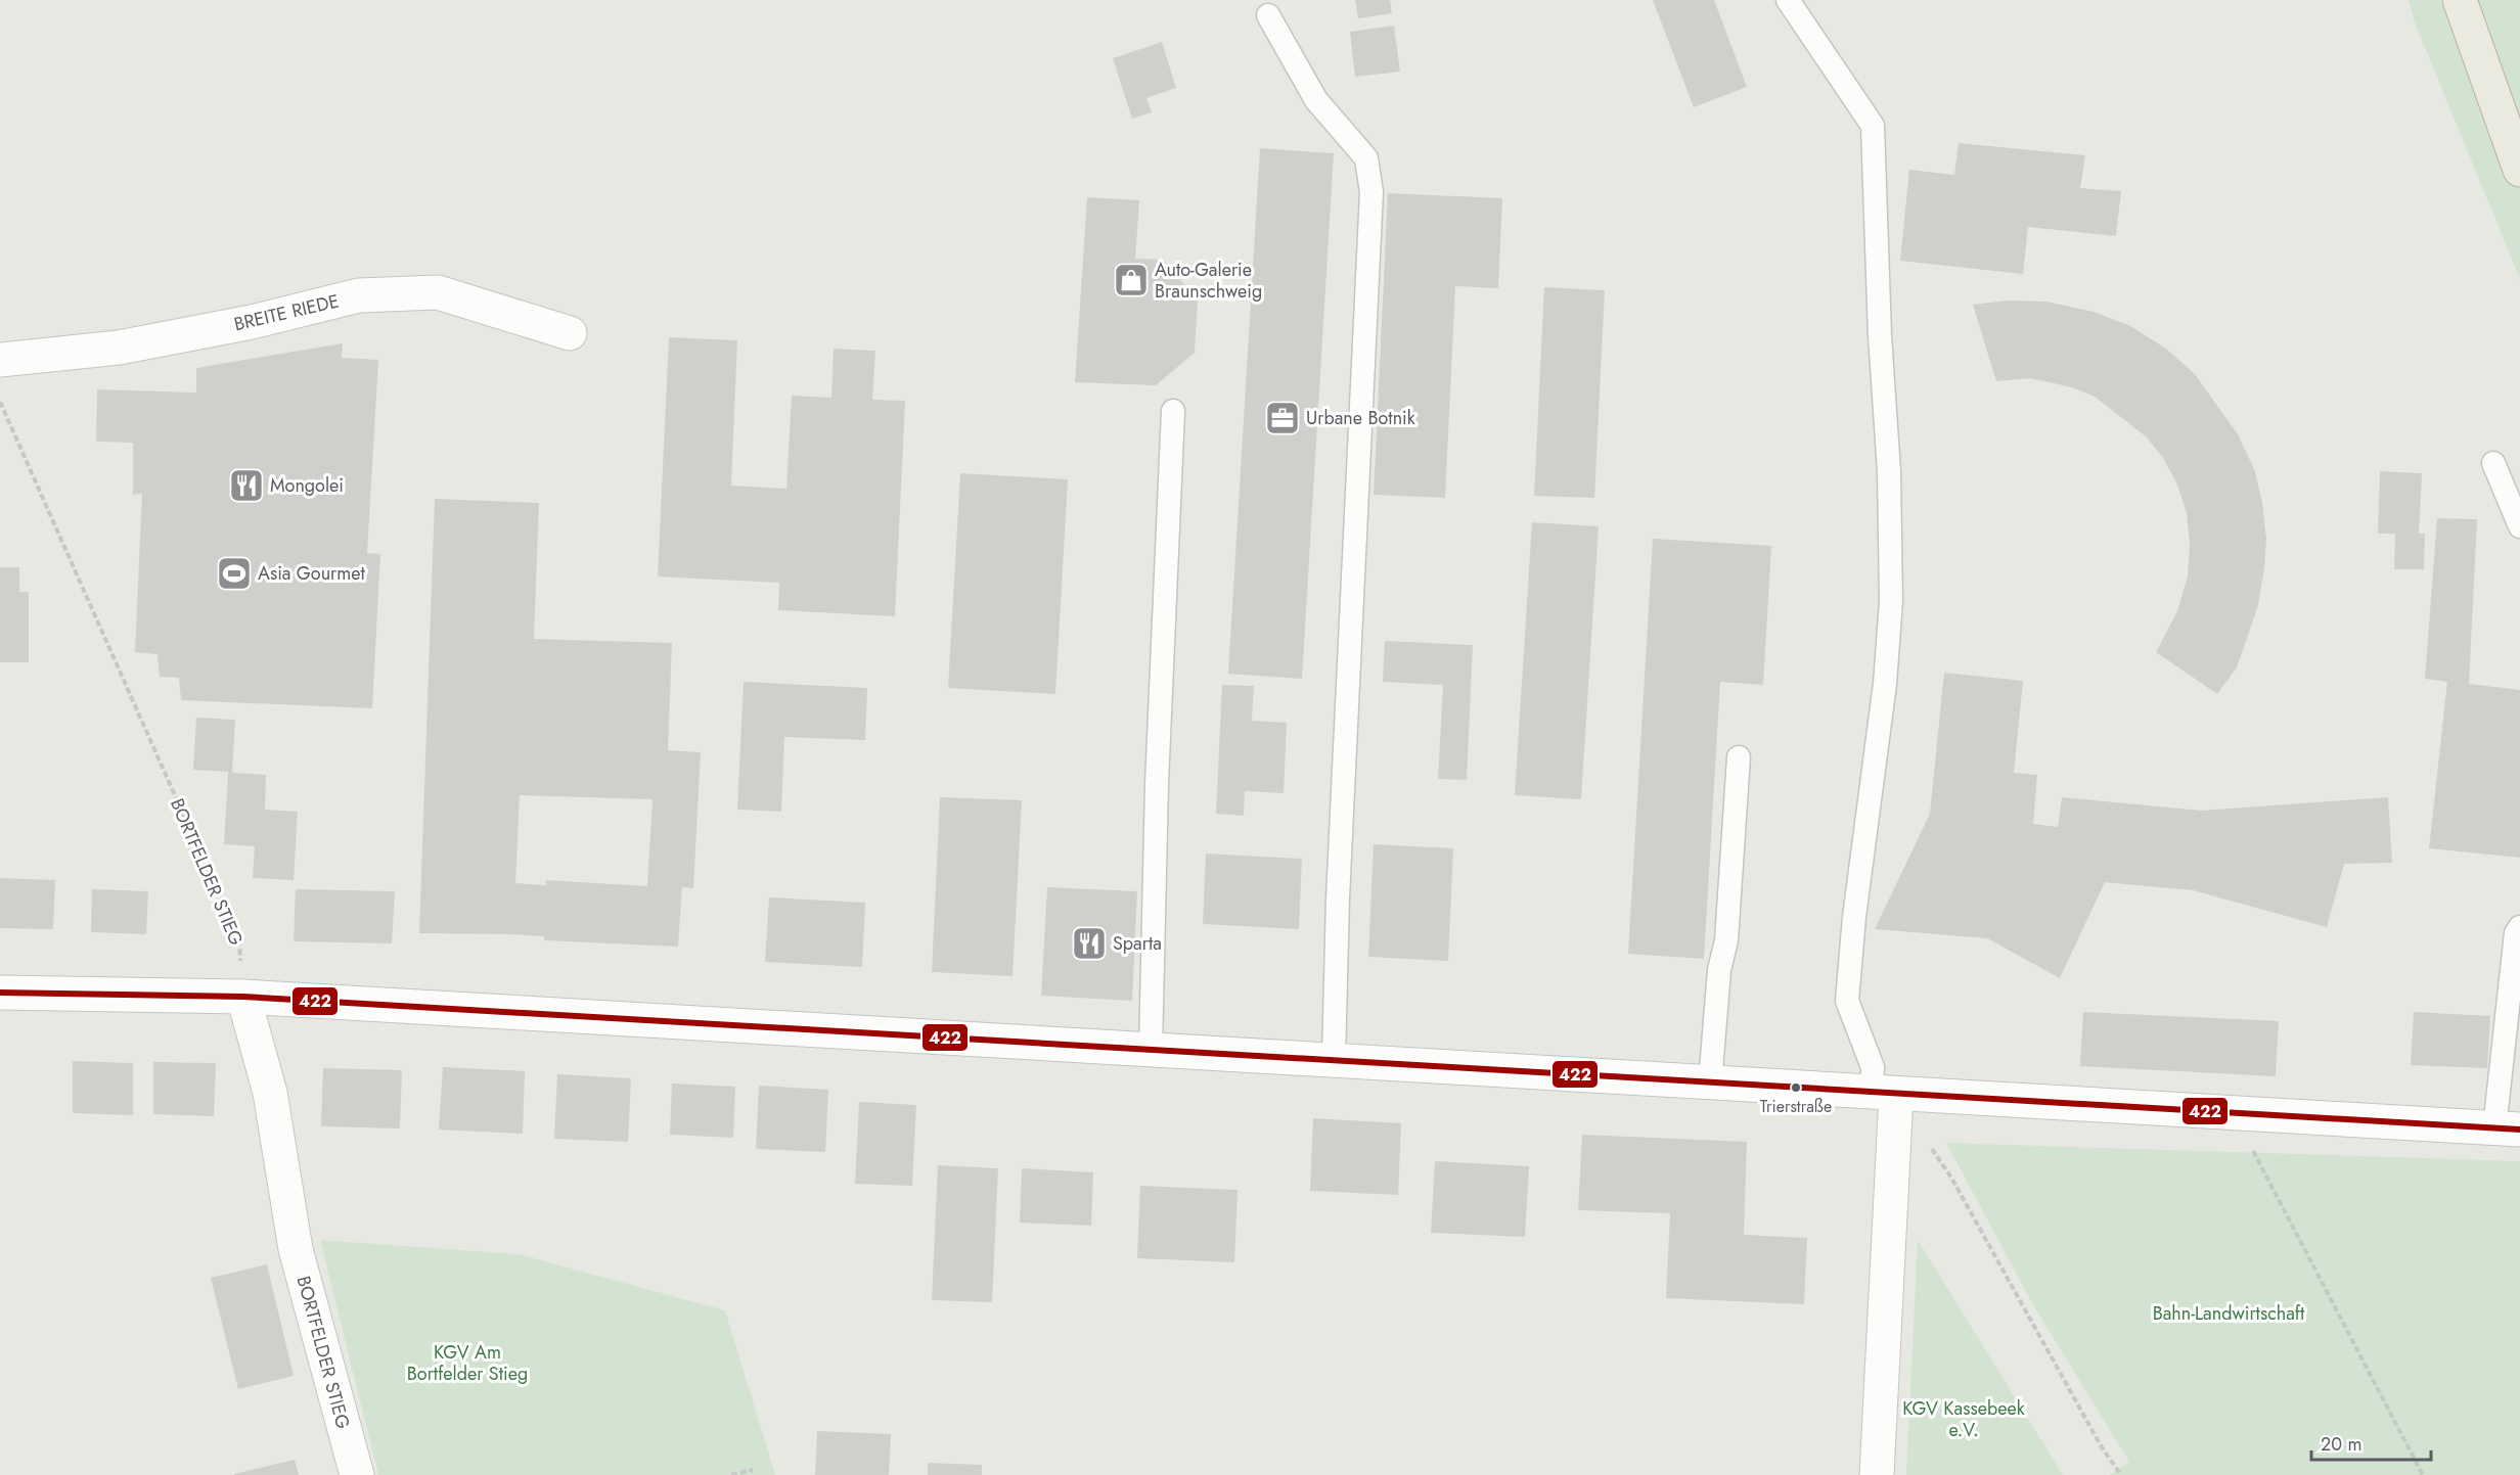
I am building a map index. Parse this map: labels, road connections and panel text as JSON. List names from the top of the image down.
{
  "streets": {
    "street": ["BREITE RIEDE", "BORTFELDER STIEG"]
  },
  "parks": ["Bahn-Landwirtschaft", "KGV Am Bortfelder Stieg", "KGV Kassebeek e.V."],
  "places": {
    "shop": ["Auto-Galerie Braunschweig"],
    "office": ["Urbane Botnik"],
    "restaurant": ["Mongolei", "Sparta"],
    "sports": ["Asia Gourmet"],
    "other": ["Trierstraße"]
  },
  "lines": ["transit line 422"],
  "scale_bar": "20 m"
}
